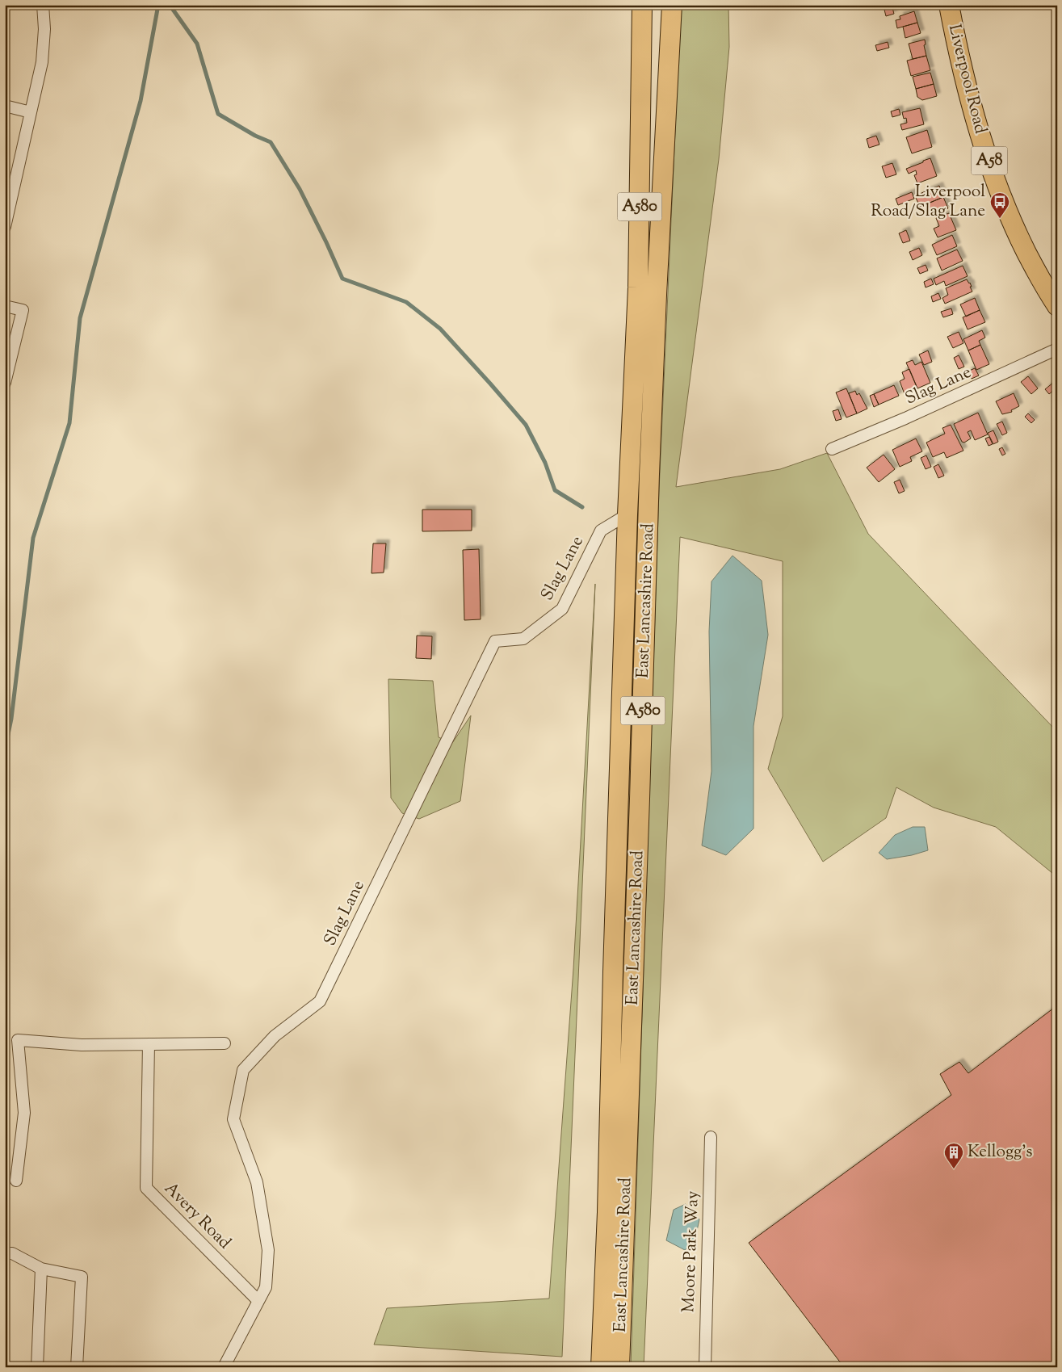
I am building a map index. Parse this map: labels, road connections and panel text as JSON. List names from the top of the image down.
{
  "streets": {
    "highway": [
      "Liverpool Road",
      "A58",
      "A580",
      "East Lancashire Road"
    ],
    "street": ["Slag Lane", "Avery Road", "Moore Park Way"]
  },
  "crossings": [
    ["Slag Lane", "East Lancashire Road"],
    ["Slag Lane", "Avery Road"]
  ],
  "places": {
    "bus stop": ["Liverpool Road/Slag Lane"],
    "building": ["Kellogg's"]
  }
}
